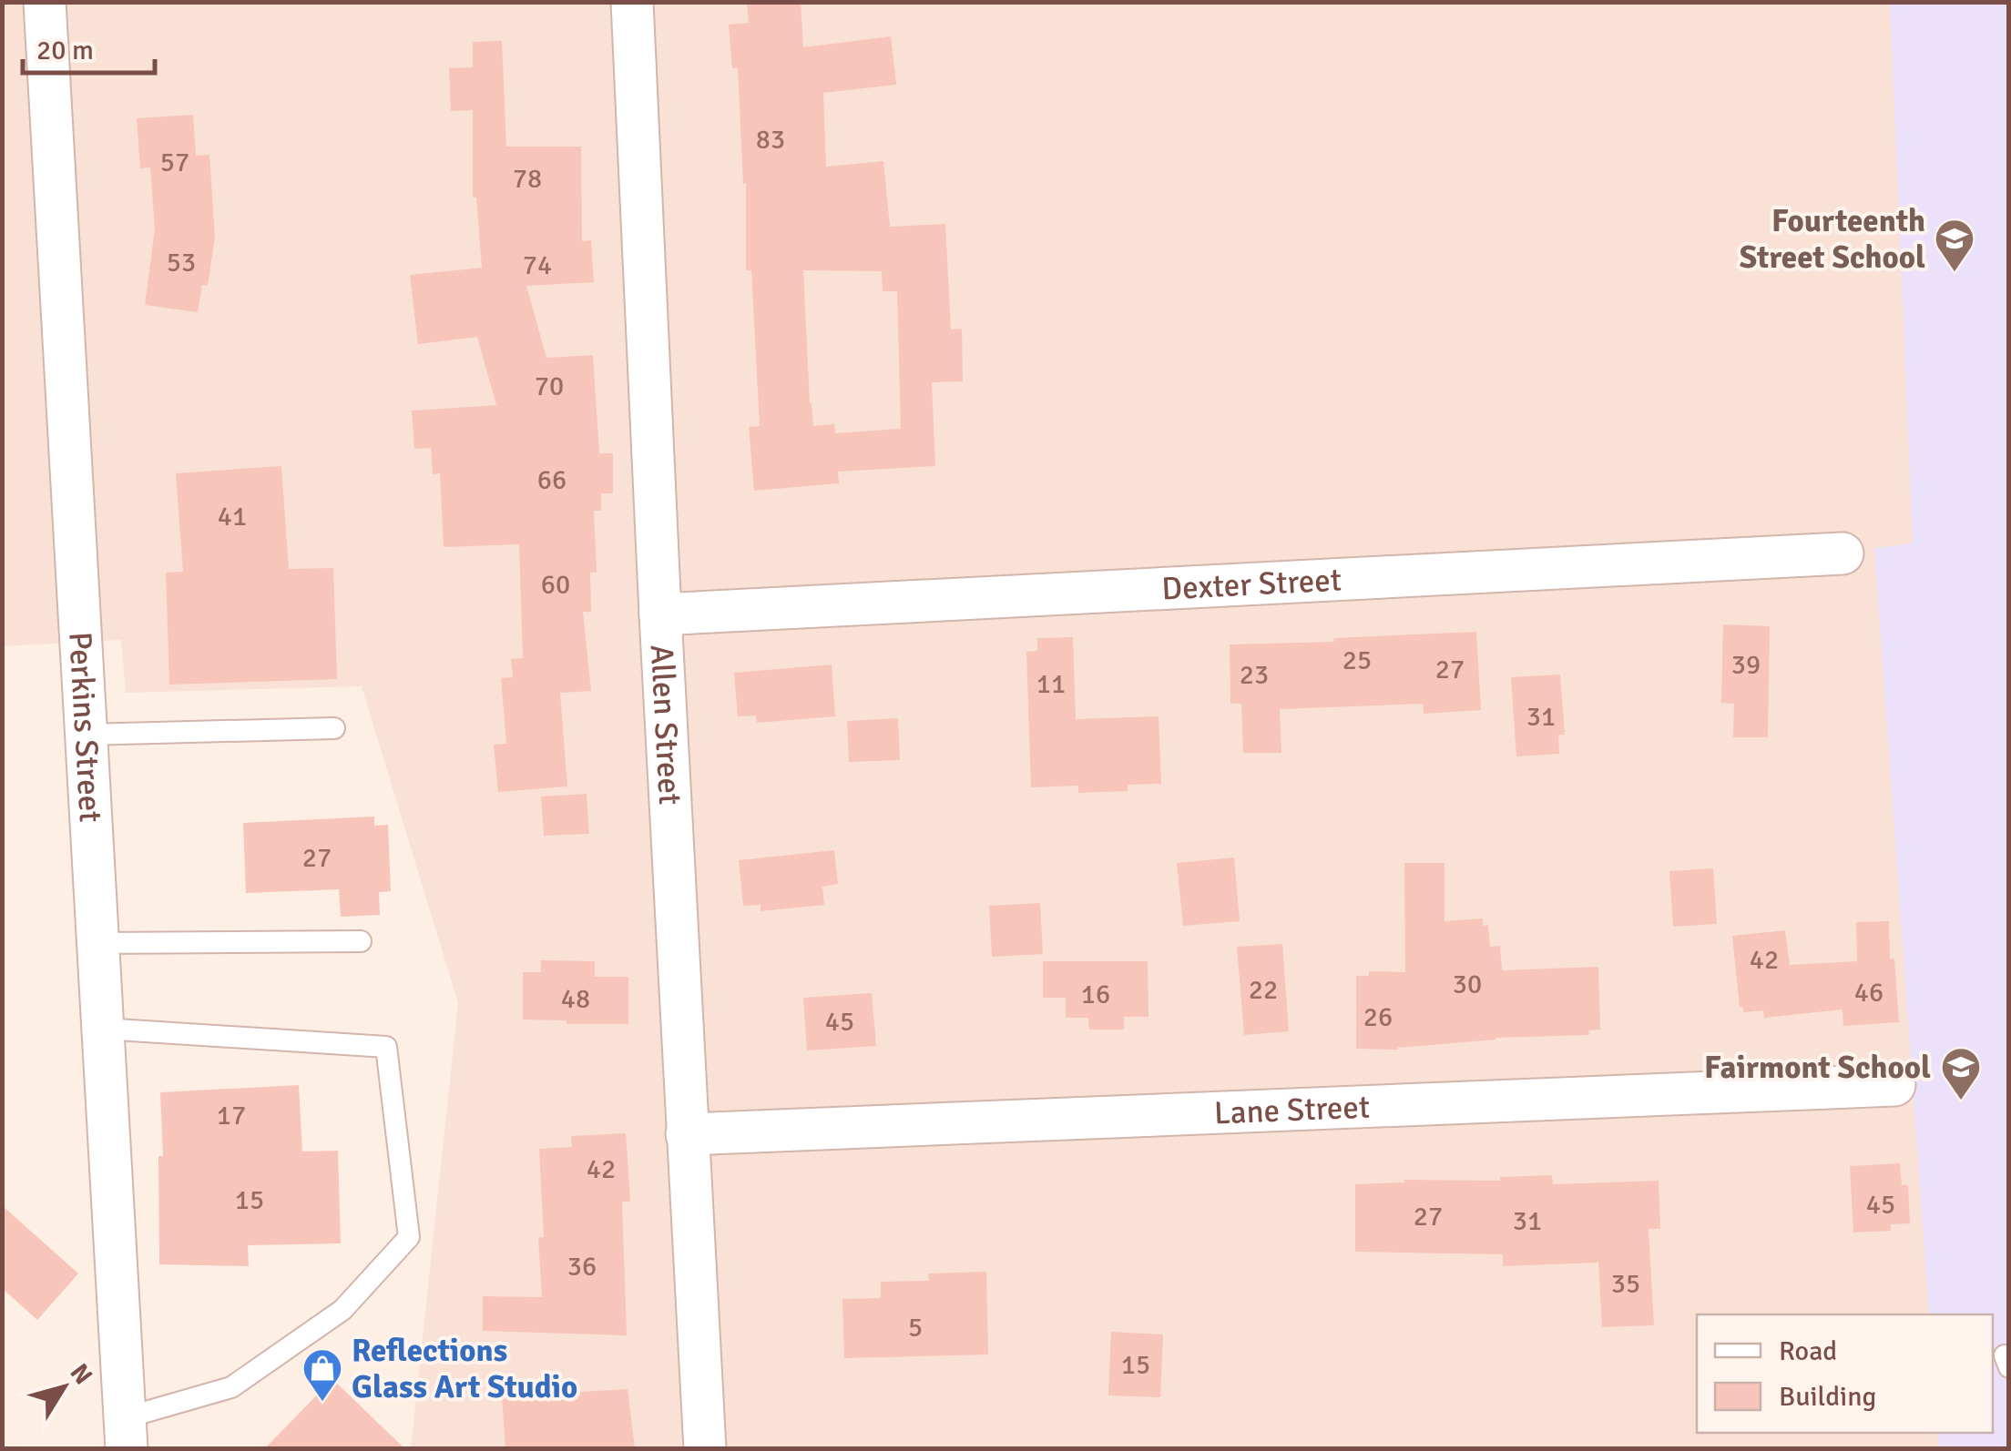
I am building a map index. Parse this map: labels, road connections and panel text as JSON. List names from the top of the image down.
{
  "streets": {
    "street": [
      "Dexter Street",
      "Perkins Street",
      "Allen Street",
      "Lane Street"
    ]
  },
  "crossings": [
    ["Dexter Street", "Allen Street"],
    ["Allen Street", "Lane Street"]
  ],
  "places": {
    "school or university": ["Fourteenth Street School", "Fairmont School"],
    "shop": ["Reflections Glass Art Studio"]
  },
  "house_numbers": [
    "83",
    "57",
    "78",
    "53",
    "74",
    "70",
    "66",
    "41",
    "60",
    "25",
    "39",
    "27",
    "23",
    "11",
    "31",
    "27",
    "42",
    "30",
    "22",
    "46",
    "16",
    "48",
    "26",
    "45",
    "17",
    "42",
    "15",
    "45",
    "27",
    "31",
    "36",
    "35",
    "5",
    "15"
  ],
  "legend": ["Road", "Building"],
  "scale_bar": "20 m",
  "north": "top right"
}
